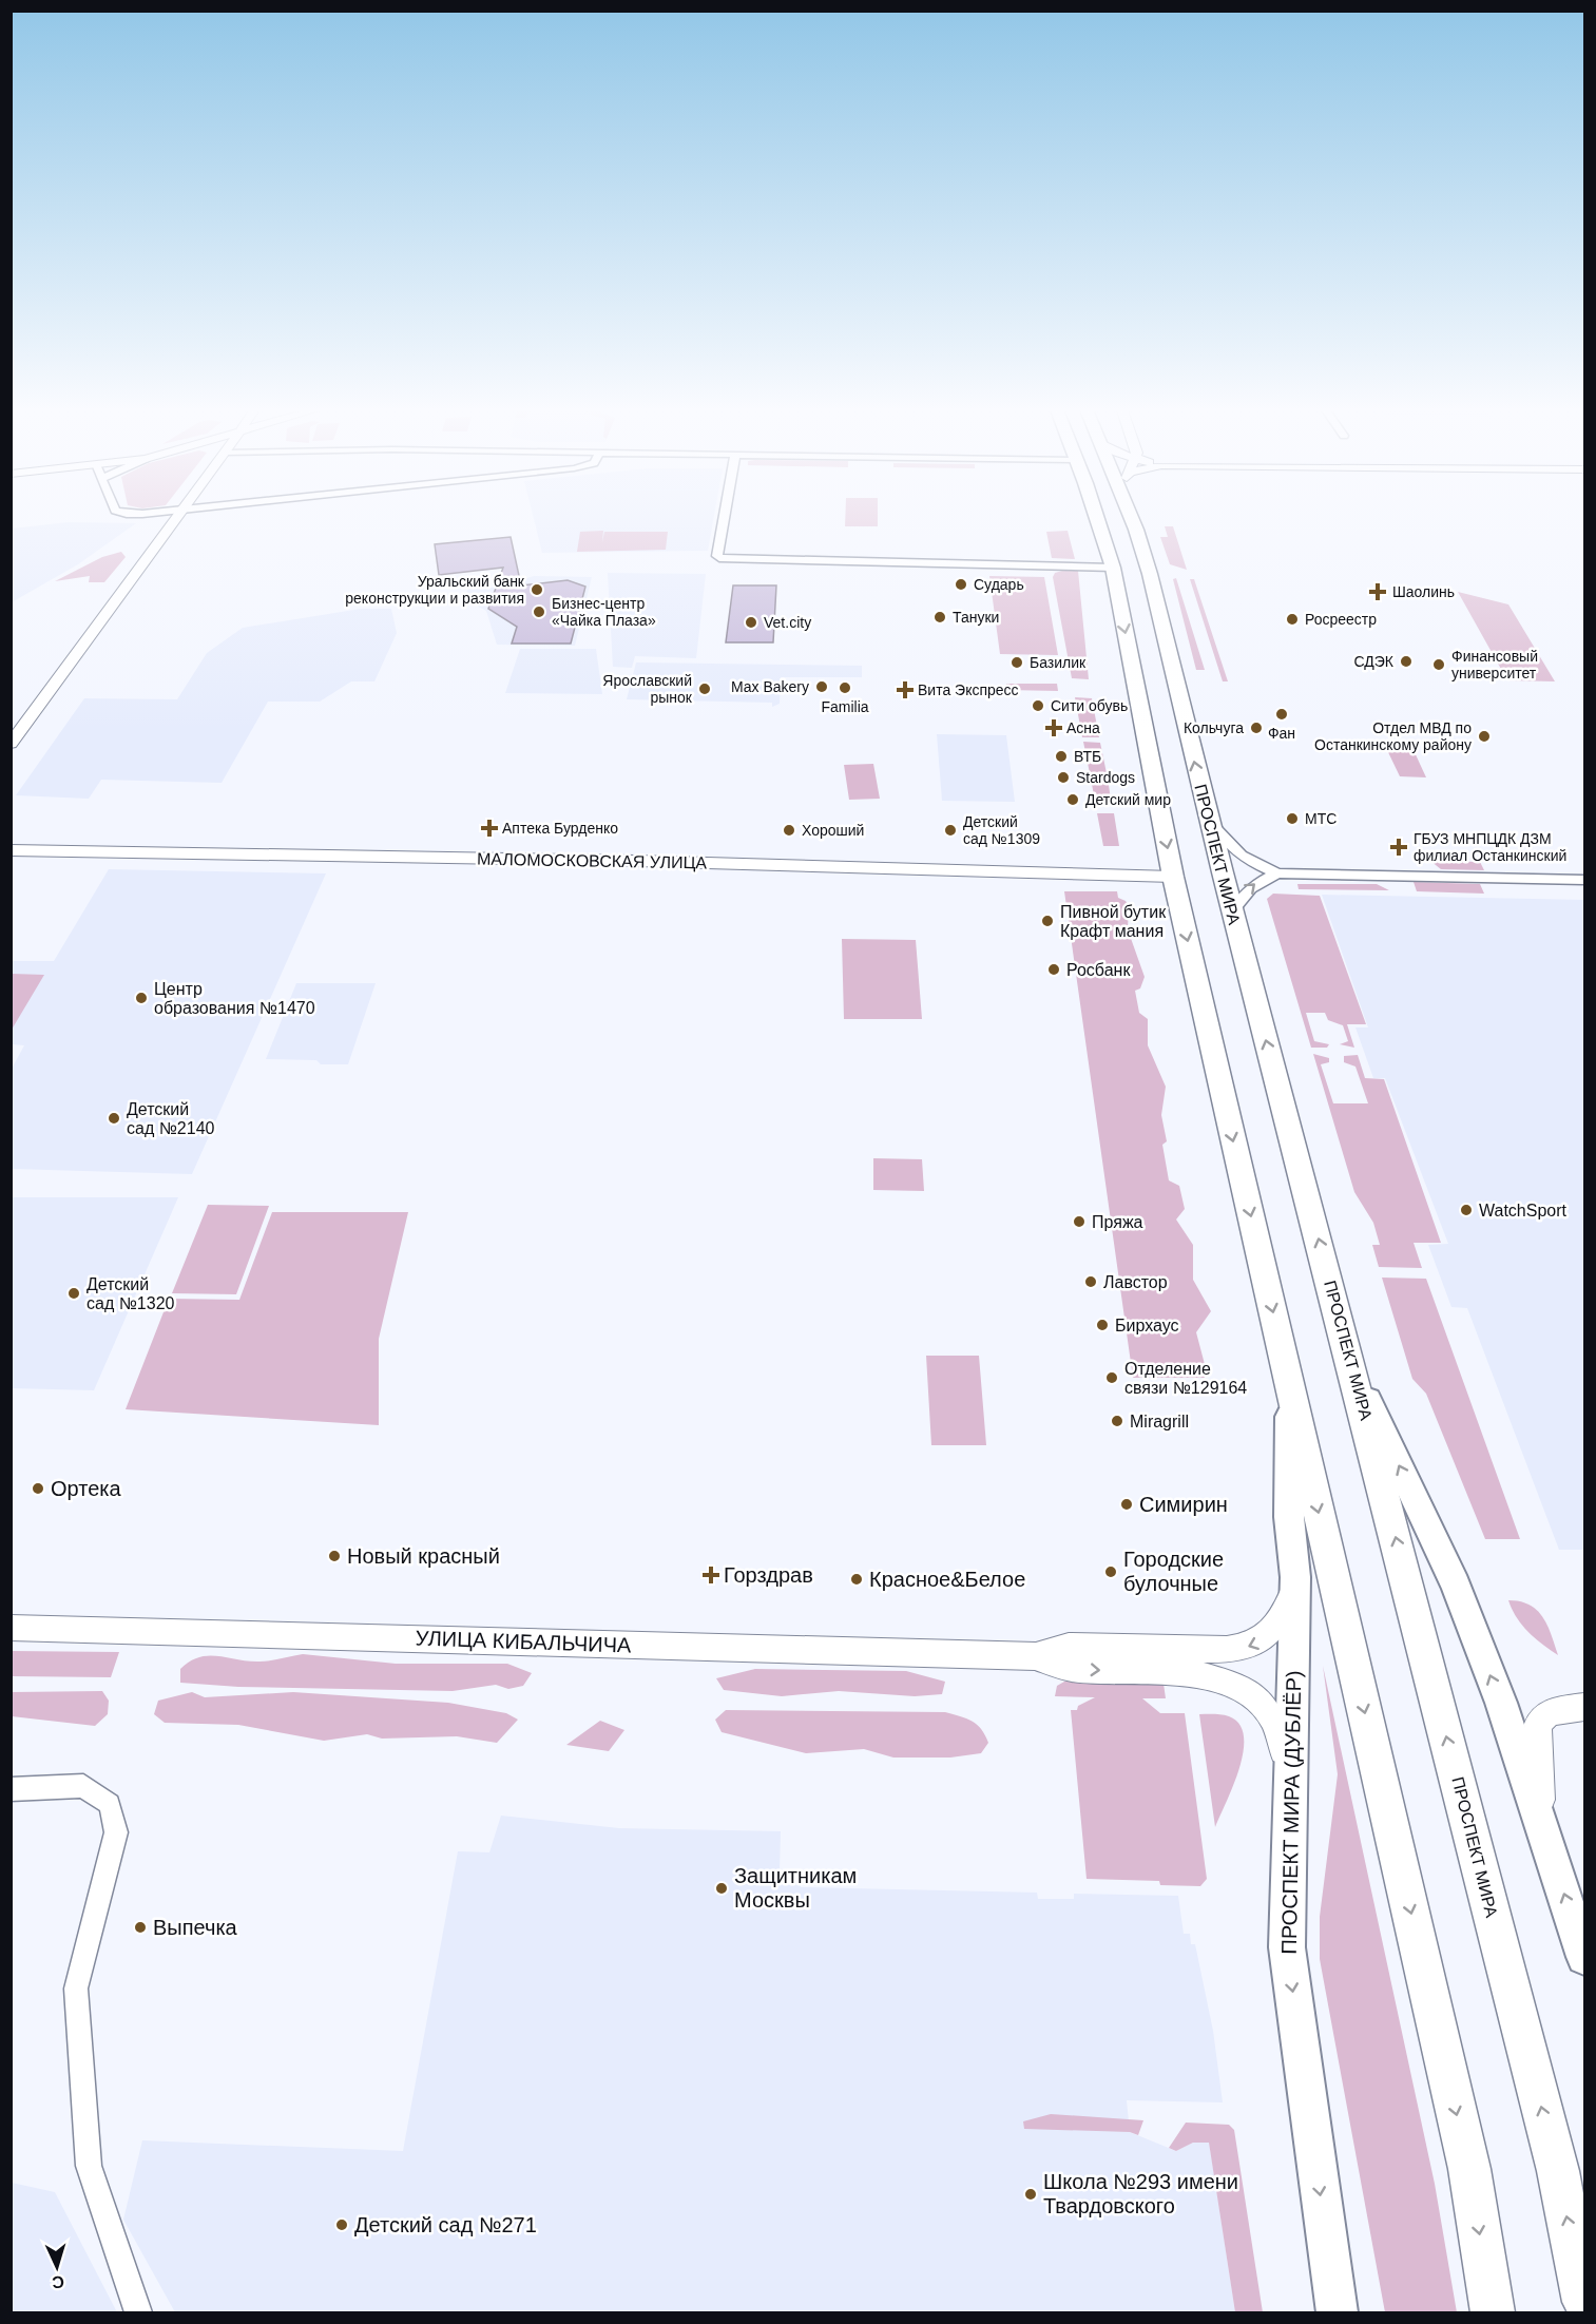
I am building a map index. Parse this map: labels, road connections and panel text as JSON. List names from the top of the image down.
{
  "streets": {
    "main road": ["ПРОСПЕКТ МИРА", "ПРОСПЕКТ МИРА (ДУБЛЁР)"],
    "street": ["МАЛОМОСКОВСКАЯ УЛИЦА", "УЛИЦА КИБАЛЬЧИЧА"]
  },
  "crossings": [
    ["УЛИЦА КИБАЛЬЧИЧА", "ПРОСПЕКТ МИРА (ДУБЛЁР)"]
  ],
  "places": {
    "other": [
      "Сударь",
      "Уральский банк реконструкции и развития",
      "Бизнес-центр «Чайка Плаза»",
      "Тануки",
      "Росреестр",
      "Vet.city",
      "СДЭК",
      "Базилик",
      "Финансовый университет",
      "Max Bakery",
      "Familia",
      "Ярославский рынок",
      "Сити обувь",
      "Фан",
      "Кольчуга",
      "Отдел МВД по Останкинскому району",
      "ВТБ",
      "Stardogs",
      "Детский мир",
      "МТС",
      "Хороший",
      "Детский сад №1309",
      "Пивной бутик Крафт мания",
      "Росбанк",
      "Центр образования №1470",
      "Детский сад №2140",
      "WatchSport",
      "Пряжа",
      "Лавстор",
      "Детский сад №1320",
      "Бирхаус",
      "Отделение связи №129164",
      "Miragrill",
      "Ортека",
      "Симирин",
      "Новый красный",
      "Городские булочные",
      "Красное&Белое",
      "Защитникам Москвы",
      "Выпечка",
      "Школа №293 имени Твардовского",
      "Детский сад №271"
    ],
    "health": [
      "Шаолинь",
      "Вита Экспресс",
      "Асна",
      "Аптека Бурденко",
      "ГБУЗ МНПЦДК ДЗМ филиал Останкинский",
      "Горздрав"
    ]
  },
  "north": "bottom"
}
